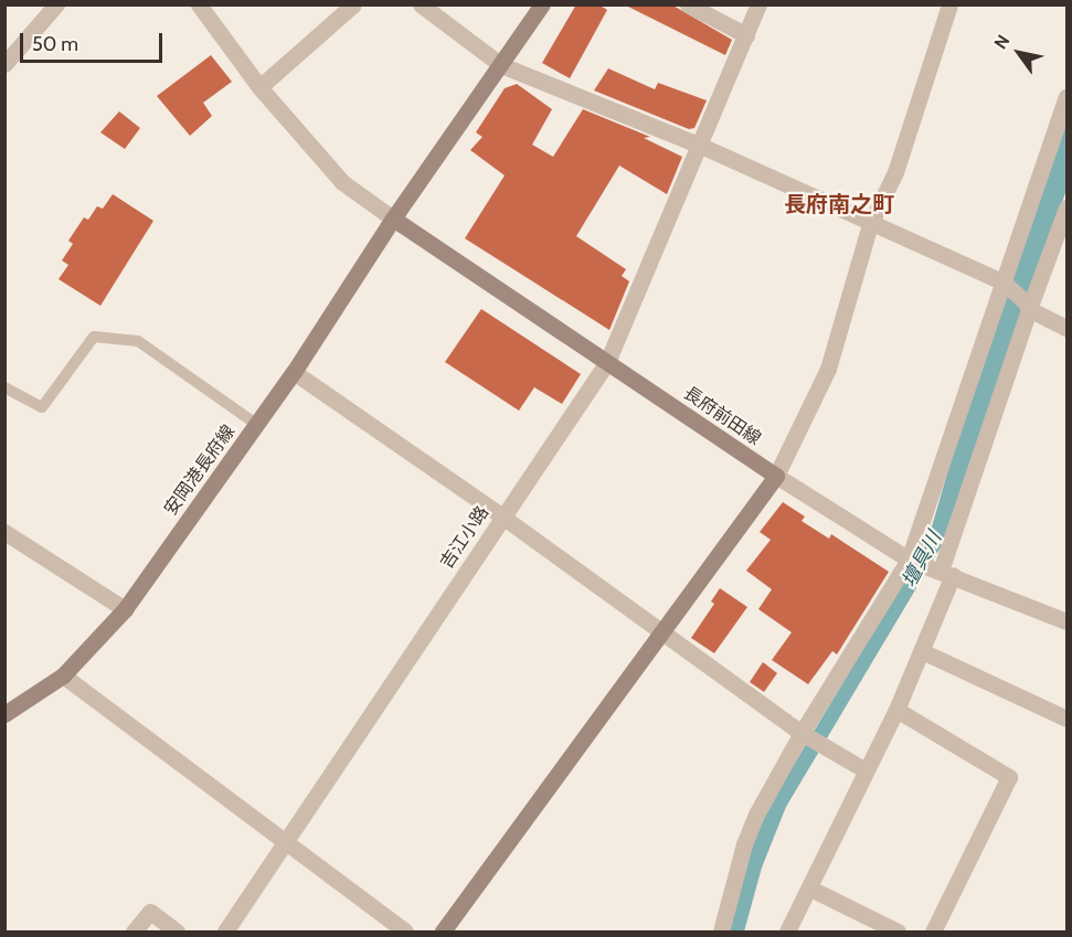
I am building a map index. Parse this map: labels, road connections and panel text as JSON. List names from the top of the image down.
{
  "streets": {
    "main road": ["長府前田線", "安岡港長府線"],
    "street": ["吉江小路"]
  },
  "crossings": [
    ["長府前田線", "安岡港長府線"],
    ["長府前田線", "吉江小路"]
  ],
  "districts": ["長府南之町"],
  "water": ["壇具川"],
  "scale_bar": "50 m",
  "north": "top left"
}
